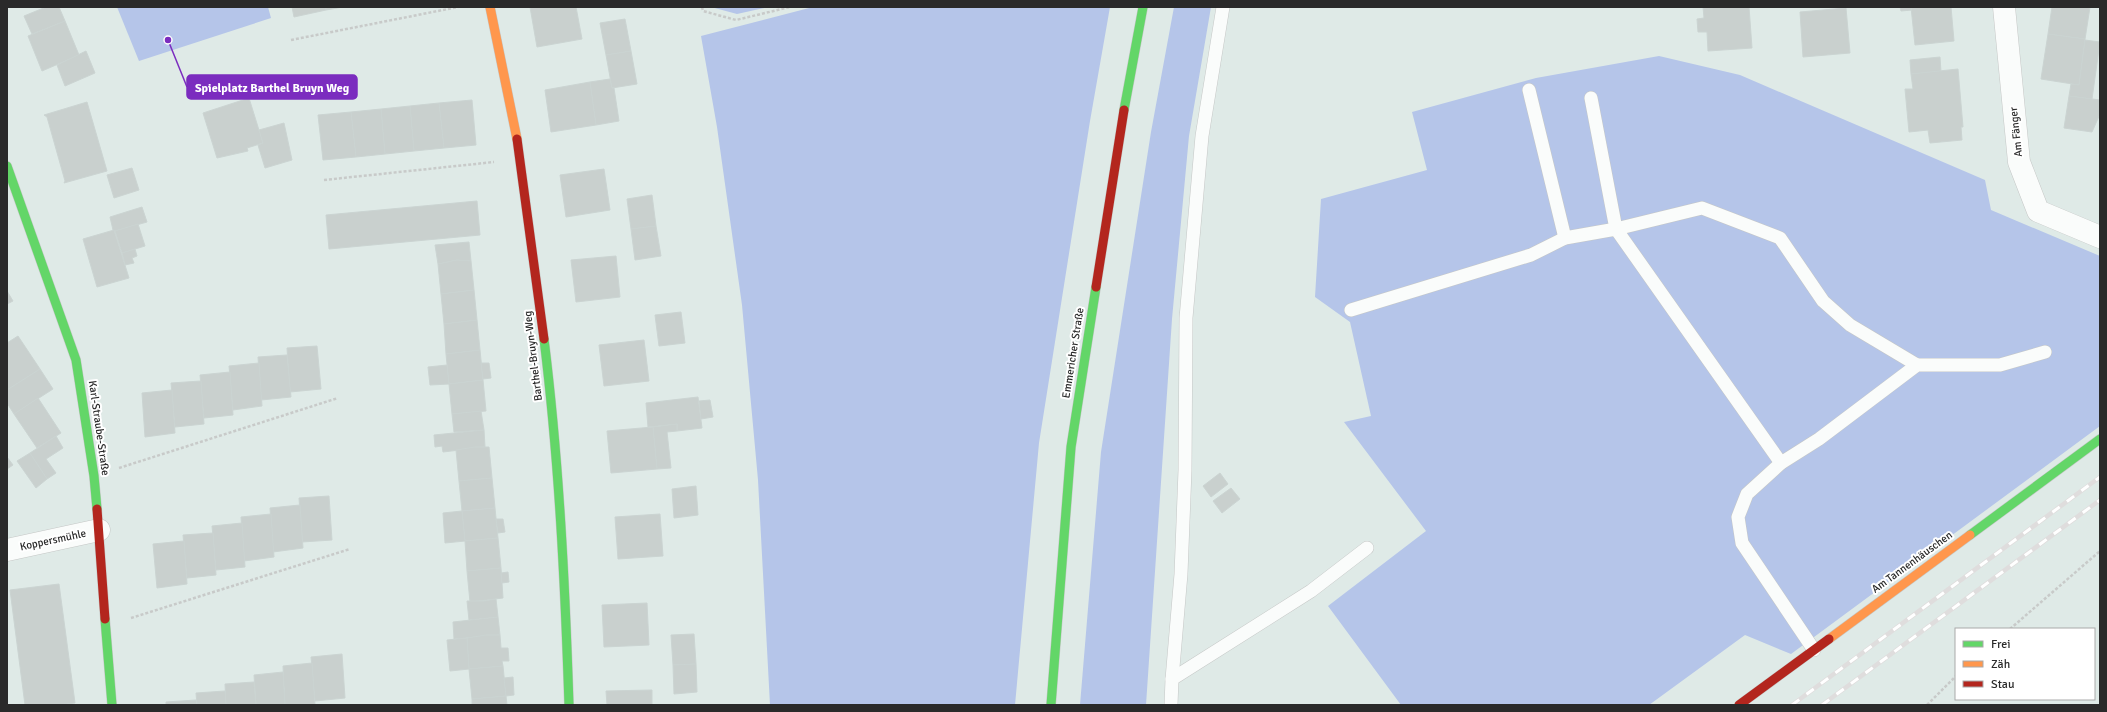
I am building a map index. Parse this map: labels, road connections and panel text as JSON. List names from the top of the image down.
{
  "streets": {
    "street": [
      "Am Fänger",
      "Emmericher Straße",
      "Barthel-Bruyn-Weg",
      "Karl-Straube-Straße",
      "Koppersmühle",
      "Am Tannenhäuschen"
    ]
  },
  "crossings": [
    ["Karl-Straube-Straße", "Koppersmühle"]
  ],
  "places": ["Spielplatz Barthel Bruyn Weg"],
  "legend": ["Frei", "Zäh", "Stau"]
}
